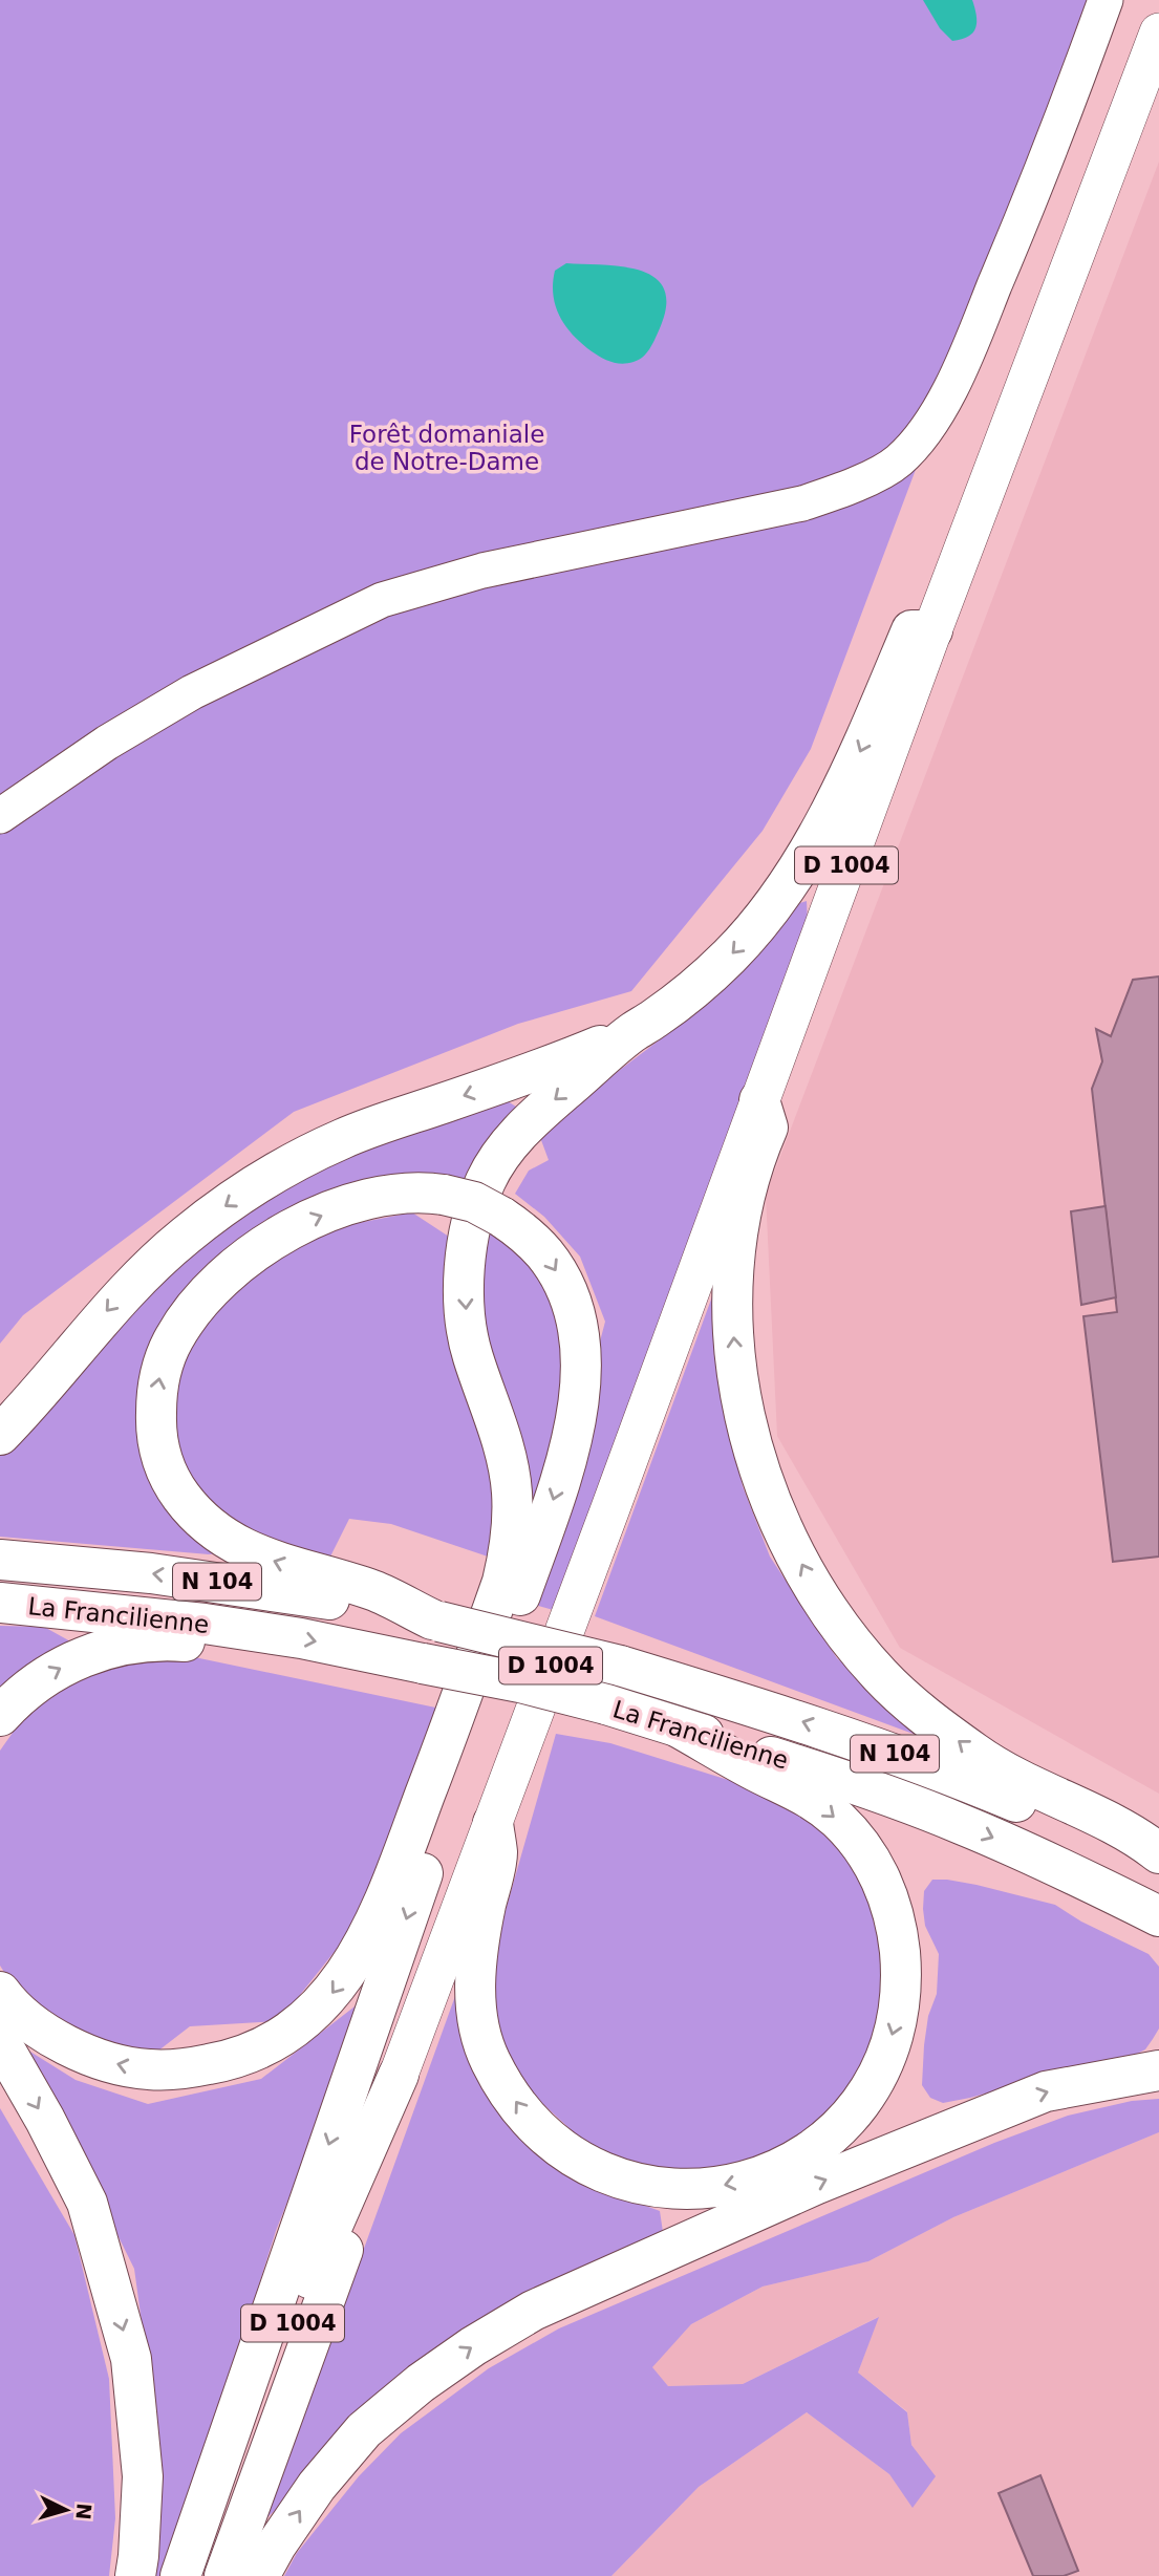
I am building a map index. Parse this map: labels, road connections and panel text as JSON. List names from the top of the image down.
{
  "streets": {
    "highway": ["D 1004", "N 104", "La Francilienne"]
  },
  "parks": ["Forêt domaniale de Notre-Dame"],
  "north": "right"
}
